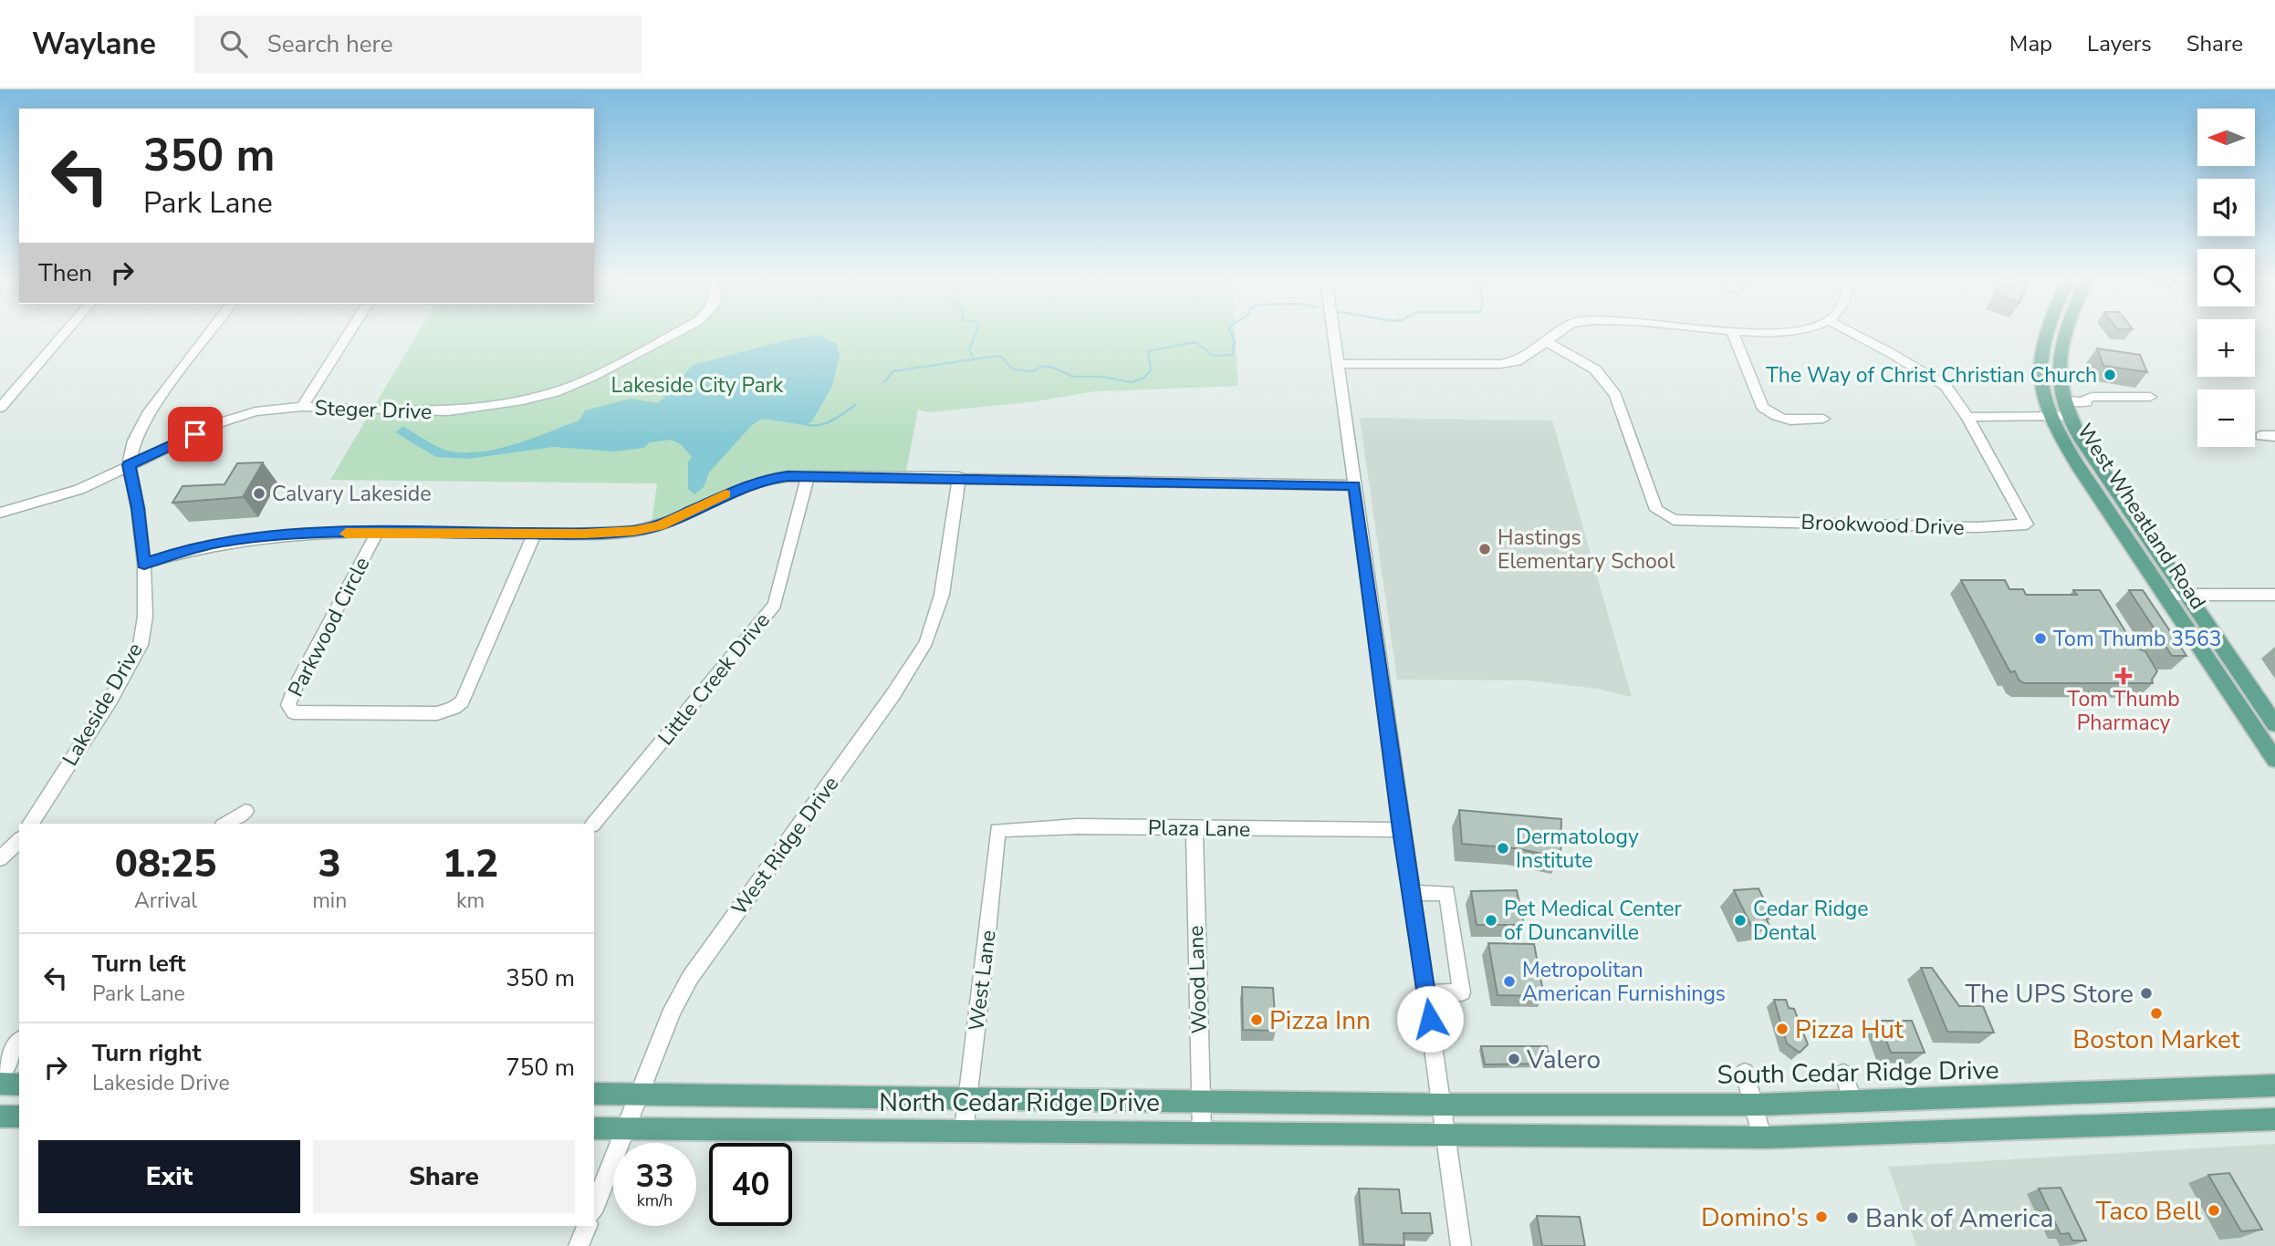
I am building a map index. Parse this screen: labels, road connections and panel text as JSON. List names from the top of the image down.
{
  "streets": {
    "main road": ["West Wheatland Road", "South Cedar Ridge Drive", "North Cedar Ridge Drive"],
    "street": [
      "Steger Drive",
      "Brookwood Drive",
      "Parkwood Circle",
      "Little Creek Drive",
      "Lakeside Drive",
      "Plaza Lane",
      "West Ridge Drive",
      "Wood Lane",
      "West Lane"
    ]
  },
  "crossings": [
    ["Steger Drive", "Lakeside Drive"],
    ["Plaza Lane", "Wood Lane"],
    ["Plaza Lane", "West Lane"],
    ["West Ridge Drive", "North Cedar Ridge Drive"],
    ["Wood Lane", "North Cedar Ridge Drive"],
    ["West Lane", "North Cedar Ridge Drive"],
    ["South Cedar Ridge Drive", "North Cedar Ridge Drive"]
  ],
  "parks": ["Lakeside City Park"],
  "places": {
    "other": [
      "The Way of Christ Christian Church",
      "Calvary Lakeside",
      "Hastings Elementary School",
      "Tom Thumb 3563",
      "Dermatology Institute",
      "Pet Medical Center of Duncanville",
      "Cedar Ridge Dental",
      "Metropolitan American Furnishings",
      "The UPS Store",
      "Boston Market",
      "Pizza Inn",
      "Pizza Hut",
      "Valero",
      "Taco Bell",
      "Domino's",
      "Bank of America"
    ],
    "health": ["Tom Thumb Pharmacy"]
  },
  "north": "left",
  "page": {
    "header": "Waylane",
    "search": "Search here",
    "nav": ["Map", "Layers", "Share"],
    "map_buttons": ["+", "−"],
    "turn": ["350 m", "Park Lane"],
    "then": "Then",
    "eta": [
      "08:25",
      "Arrival",
      "3",
      "min",
      "1.2",
      "km"
    ],
    "list": [
      {
        "name": "Turn left",
        "note": "Park Lane",
        "value": "350 m"
      },
      {
        "name": "Turn right",
        "note": "Lakeside Drive",
        "value": "750 m"
      }
    ],
    "buttons": ["Exit", "Share"],
    "speed": "33 km/h",
    "limit": "40"
  }
}
